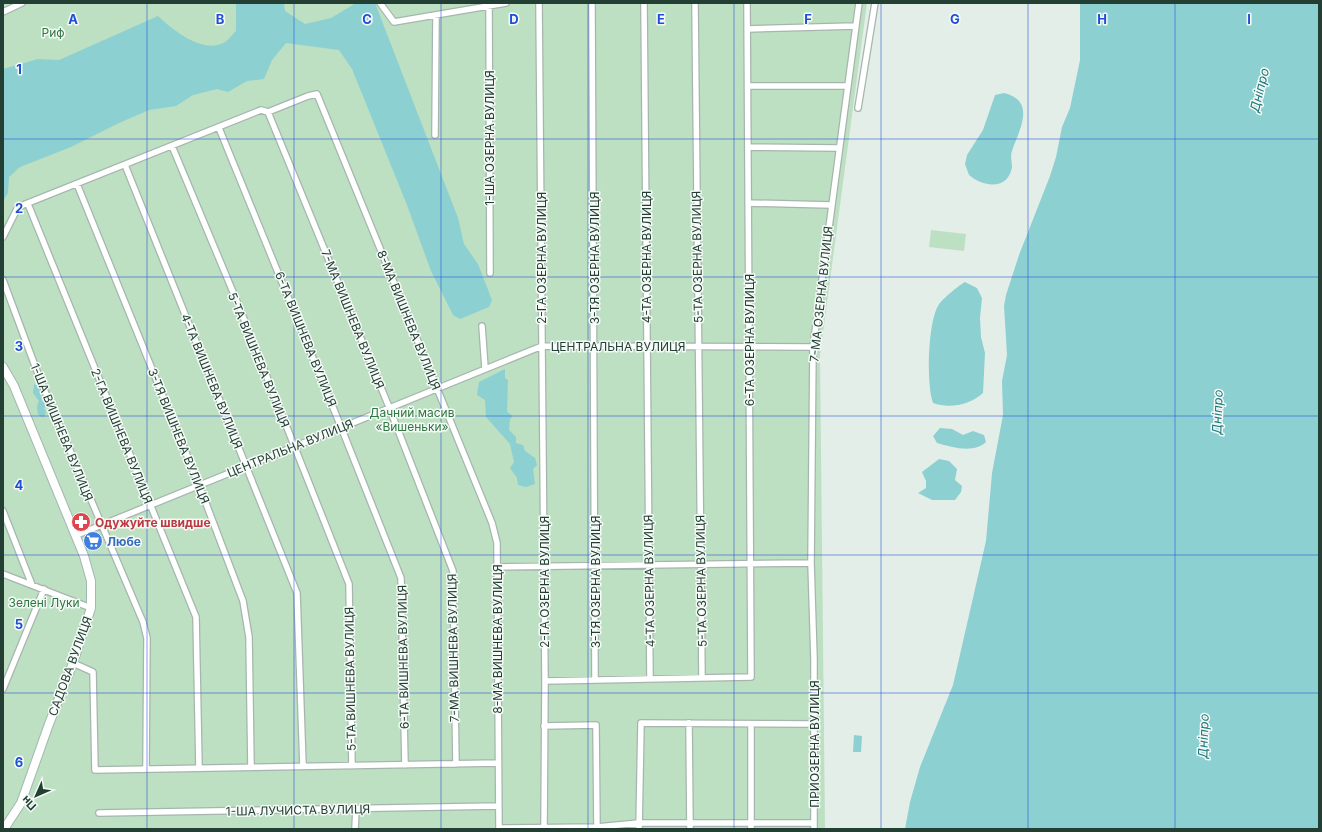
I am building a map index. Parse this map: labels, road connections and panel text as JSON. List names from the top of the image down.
{
  "streets": {
    "street": [
      "1-ША ОЗЕРНА ВУЛИЦЯ",
      "4-ТА ОЗЕРНА ВУЛИЦЯ",
      "5-ТА ОЗЕРНА ВУЛИЦЯ",
      "2-ГА ОЗЕРНА ВУЛИЦЯ",
      "3-ТЯ ОЗЕРНА ВУЛИЦЯ",
      "7-МА ОЗЕРНА ВУЛИЦЯ",
      "7-МА ВИШНЕВА ВУЛИЦЯ",
      "8-МА ВИШНЕВА ВУЛИЦЯ",
      "6-ТА ВИШНЕВА ВУЛИЦЯ",
      "6-ТА ОЗЕРНА ВУЛИЦЯ",
      "ЦЕНТРАЛЬНА ВУЛИЦЯ",
      "5-ТА ВИШНЕВА ВУЛИЦЯ",
      "4-ТА ВИШНЕВА ВУЛИЦЯ",
      "1-ША ВИШНЕВА ВУЛИЦЯ",
      "2-ГА ВИШНЕВА ВУЛИЦЯ",
      "3-ТЯ ВИШНЕВА ВУЛИЦЯ",
      "САДОВА ВУЛИЦЯ",
      "ПРИОЗЕРНА ВУЛИЦЯ",
      "1-ША ЛУЧИСТА ВУЛИЦЯ"
    ]
  },
  "crossings": [
    ["4-ТА ОЗЕРНА ВУЛИЦЯ", "ЦЕНТРАЛЬНА ВУЛИЦЯ"],
    ["5-ТА ОЗЕРНА ВУЛИЦЯ", "6-ТА ОЗЕРНА ВУЛИЦЯ"],
    ["5-ТА ОЗЕРНА ВУЛИЦЯ", "ЦЕНТРАЛЬНА ВУЛИЦЯ"],
    ["2-ГА ОЗЕРНА ВУЛИЦЯ", "ЦЕНТРАЛЬНА ВУЛИЦЯ"],
    ["3-ТЯ ОЗЕРНА ВУЛИЦЯ", "ЦЕНТРАЛЬНА ВУЛИЦЯ"],
    ["7-МА ОЗЕРНА ВУЛИЦЯ", "ЦЕНТРАЛЬНА ВУЛИЦЯ"],
    ["7-МА ОЗЕРНА ВУЛИЦЯ", "ПРИОЗЕРНА ВУЛИЦЯ"],
    ["7-МА ВИШНЕВА ВУЛИЦЯ", "8-МА ВИШНЕВА ВУЛИЦЯ"],
    ["7-МА ВИШНЕВА ВУЛИЦЯ", "ЦЕНТРАЛЬНА ВУЛИЦЯ"],
    ["8-МА ВИШНЕВА ВУЛИЦЯ", "ЦЕНТРАЛЬНА ВУЛИЦЯ"],
    ["8-МА ВИШНЕВА ВУЛИЦЯ", "1-ША ЛУЧИСТА ВУЛИЦЯ"],
    ["6-ТА ВИШНЕВА ВУЛИЦЯ", "ЦЕНТРАЛЬНА ВУЛИЦЯ"],
    ["6-ТА ОЗЕРНА ВУЛИЦЯ", "ЦЕНТРАЛЬНА ВУЛИЦЯ"],
    ["ЦЕНТРАЛЬНА ВУЛИЦЯ", "5-ТА ВИШНЕВА ВУЛИЦЯ"],
    ["ЦЕНТРАЛЬНА ВУЛИЦЯ", "4-ТА ВИШНЕВА ВУЛИЦЯ"],
    ["ЦЕНТРАЛЬНА ВУЛИЦЯ", "1-ША ВИШНЕВА ВУЛИЦЯ"],
    ["ЦЕНТРАЛЬНА ВУЛИЦЯ", "2-ГА ВИШНЕВА ВУЛИЦЯ"],
    ["ЦЕНТРАЛЬНА ВУЛИЦЯ", "3-ТЯ ВИШНЕВА ВУЛИЦЯ"],
    ["ЦЕНТРАЛЬНА ВУЛИЦЯ", "САДОВА ВУЛИЦЯ"]
  ],
  "water": ["Дніпро"],
  "parks": ["Риф", "Дачний масив «Вишеньки»", "Зелені Луки"],
  "places": {
    "pharmacy": ["Одужуйте швидше"],
    "supermarket": ["Любе"]
  },
  "north": "bottom left",
  "grid": {
    "columns": [
      "A",
      "B",
      "C",
      "D",
      "E",
      "F",
      "G",
      "H",
      "I"
    ],
    "rows": [
      "1",
      "2",
      "3",
      "4",
      "5",
      "6"
    ]
  }
}
